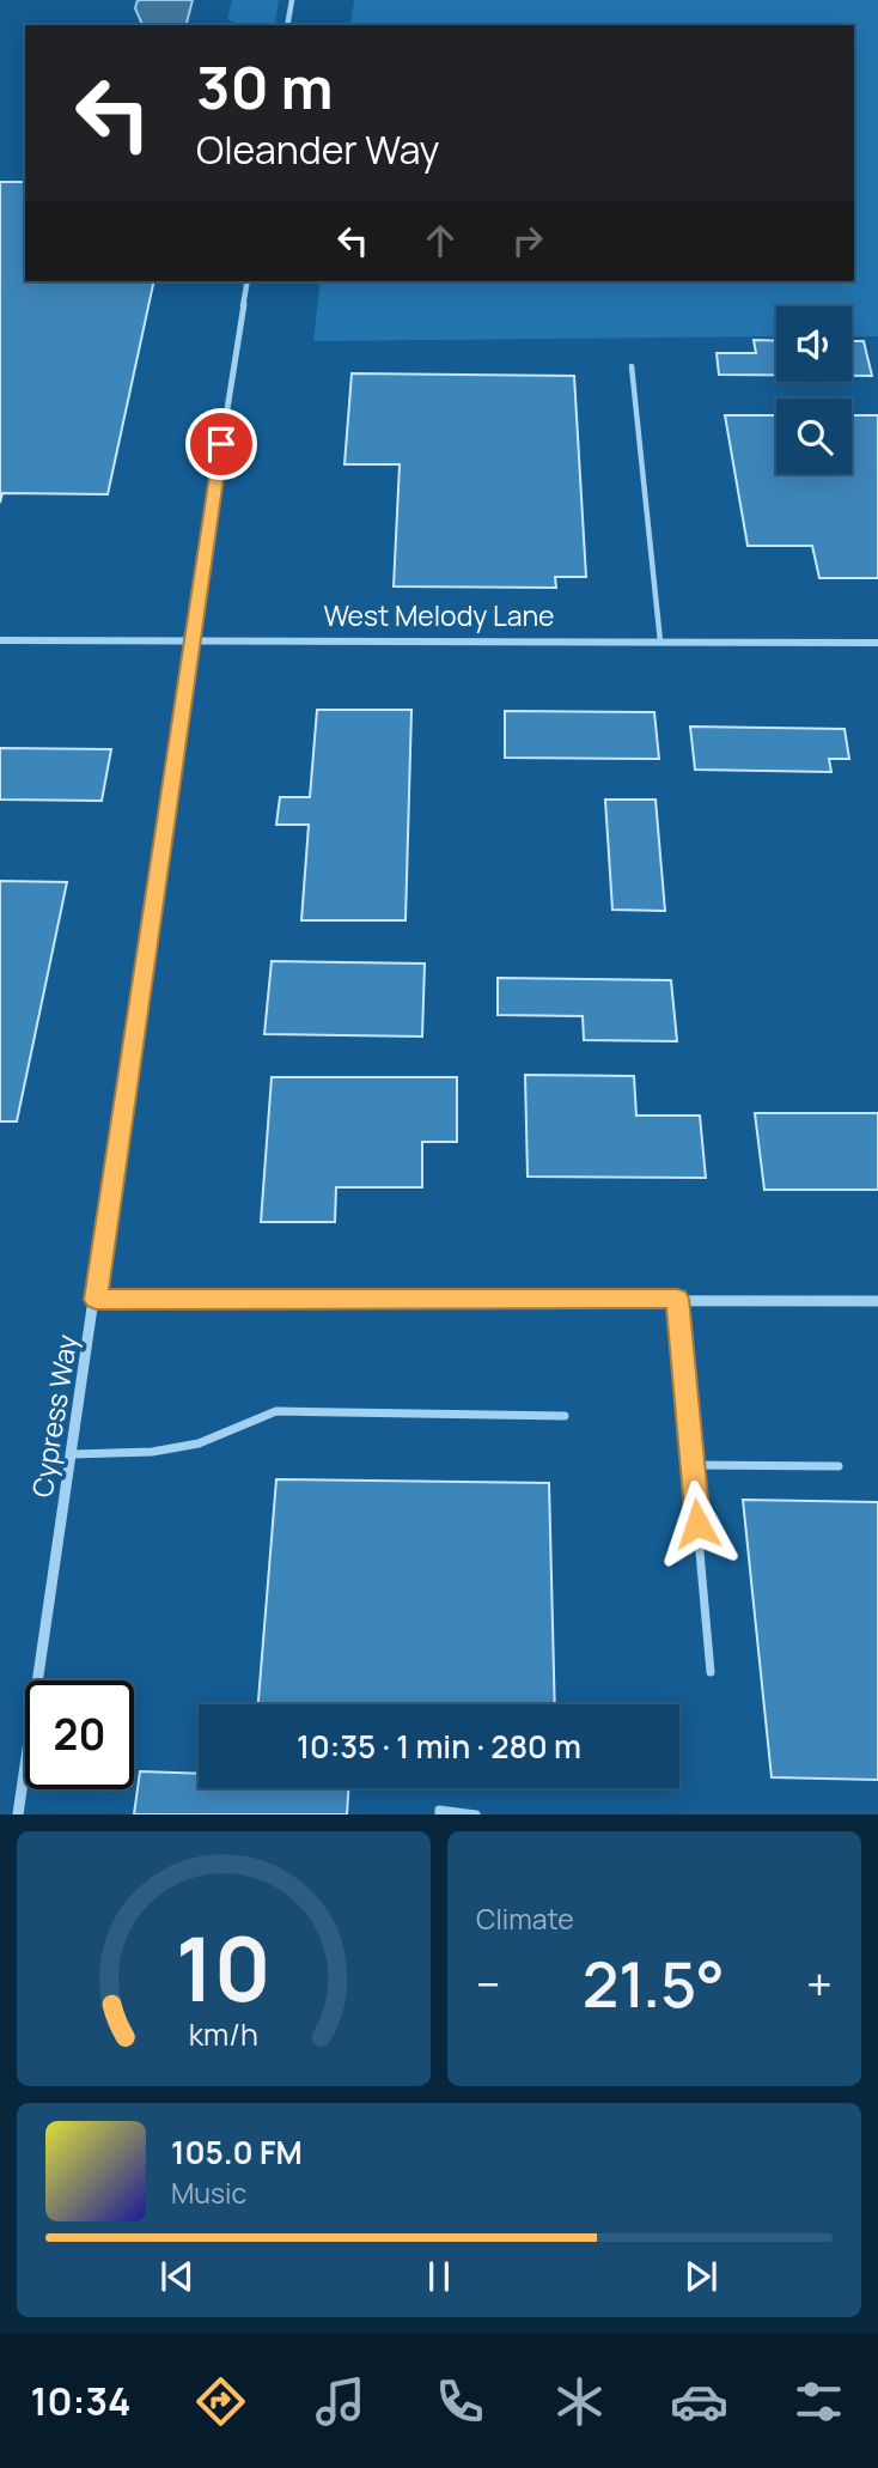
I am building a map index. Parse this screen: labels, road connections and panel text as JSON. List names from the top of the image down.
{
  "streets": {
    "street": ["West Melody Lane", "Cypress Way"]
  },
  "crossings": [
    ["West Melody Lane", "Cypress Way"]
  ],
  "page": {
    "turn": ["30 m", "Oleander Way"],
    "limit": "20",
    "trip": "10:35 · 1 min · 280 m",
    "tile": "Climate",
    "heat": ["−", "21.5°", "+"],
    "song": ["105.0 FM", "Music"],
    "tabs": "10:34",
    "gauge": ["10", "km/h"]
  }
}
